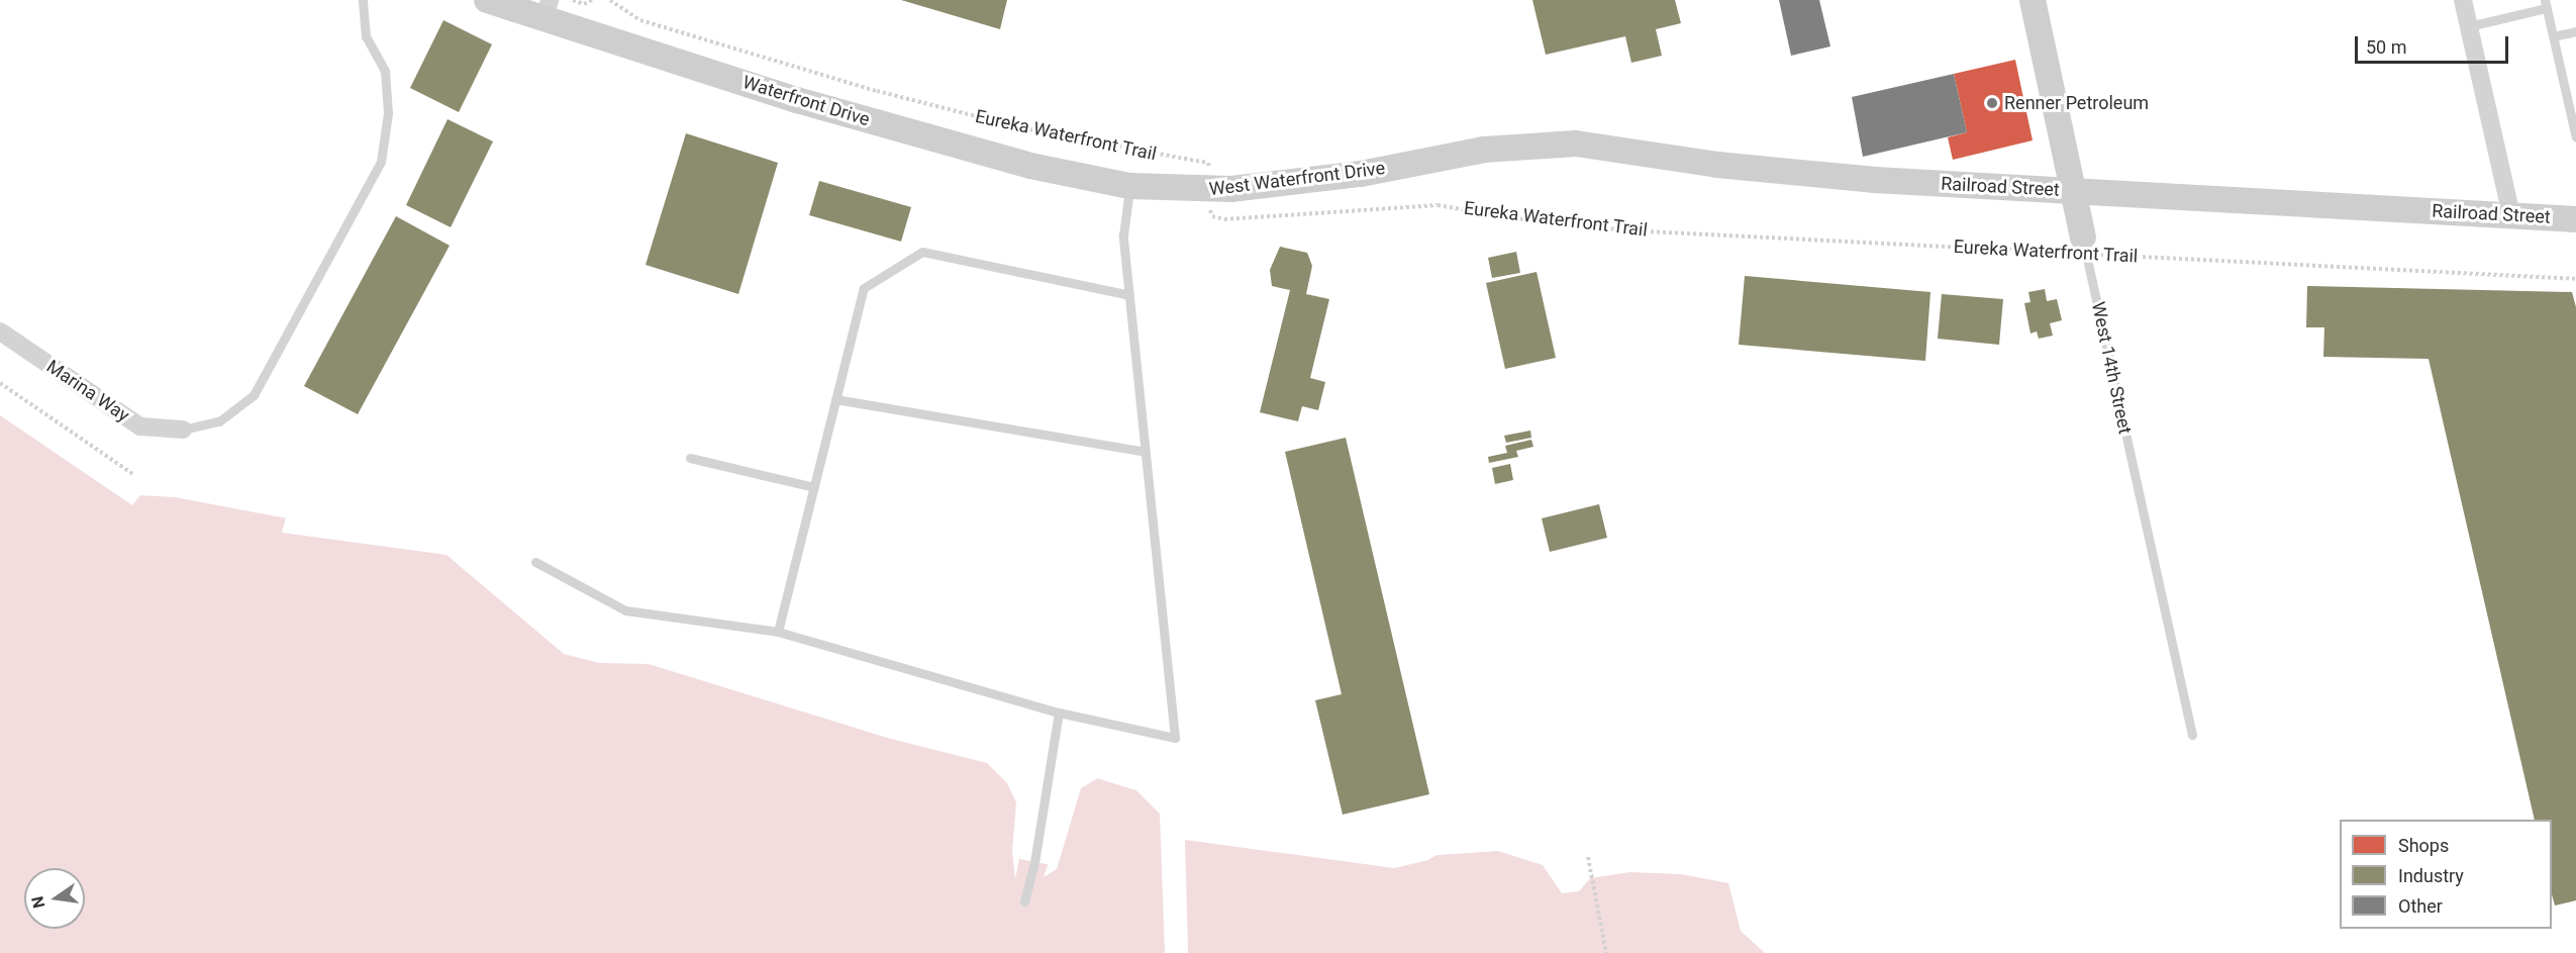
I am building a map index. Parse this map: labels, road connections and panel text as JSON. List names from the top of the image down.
{
  "streets": {
    "street": [
      "Waterfront Drive",
      "West Waterfront Drive",
      "Railroad Street",
      "West 14th Street",
      "Marina Way"
    ],
    "path": ["Eureka Waterfront Trail"]
  },
  "crossings": [
    ["Waterfront Drive", "West Waterfront Drive"],
    ["Eureka Waterfront Trail", "West Waterfront Drive"],
    ["Eureka Waterfront Trail", "West 14th Street"],
    ["West Waterfront Drive", "Railroad Street"],
    ["Railroad Street", "West 14th Street"]
  ],
  "places": ["Renner Petroleum"],
  "legend": ["Shops", "Industry", "Other"],
  "scale_bar": "50 m",
  "north": "left"
}
